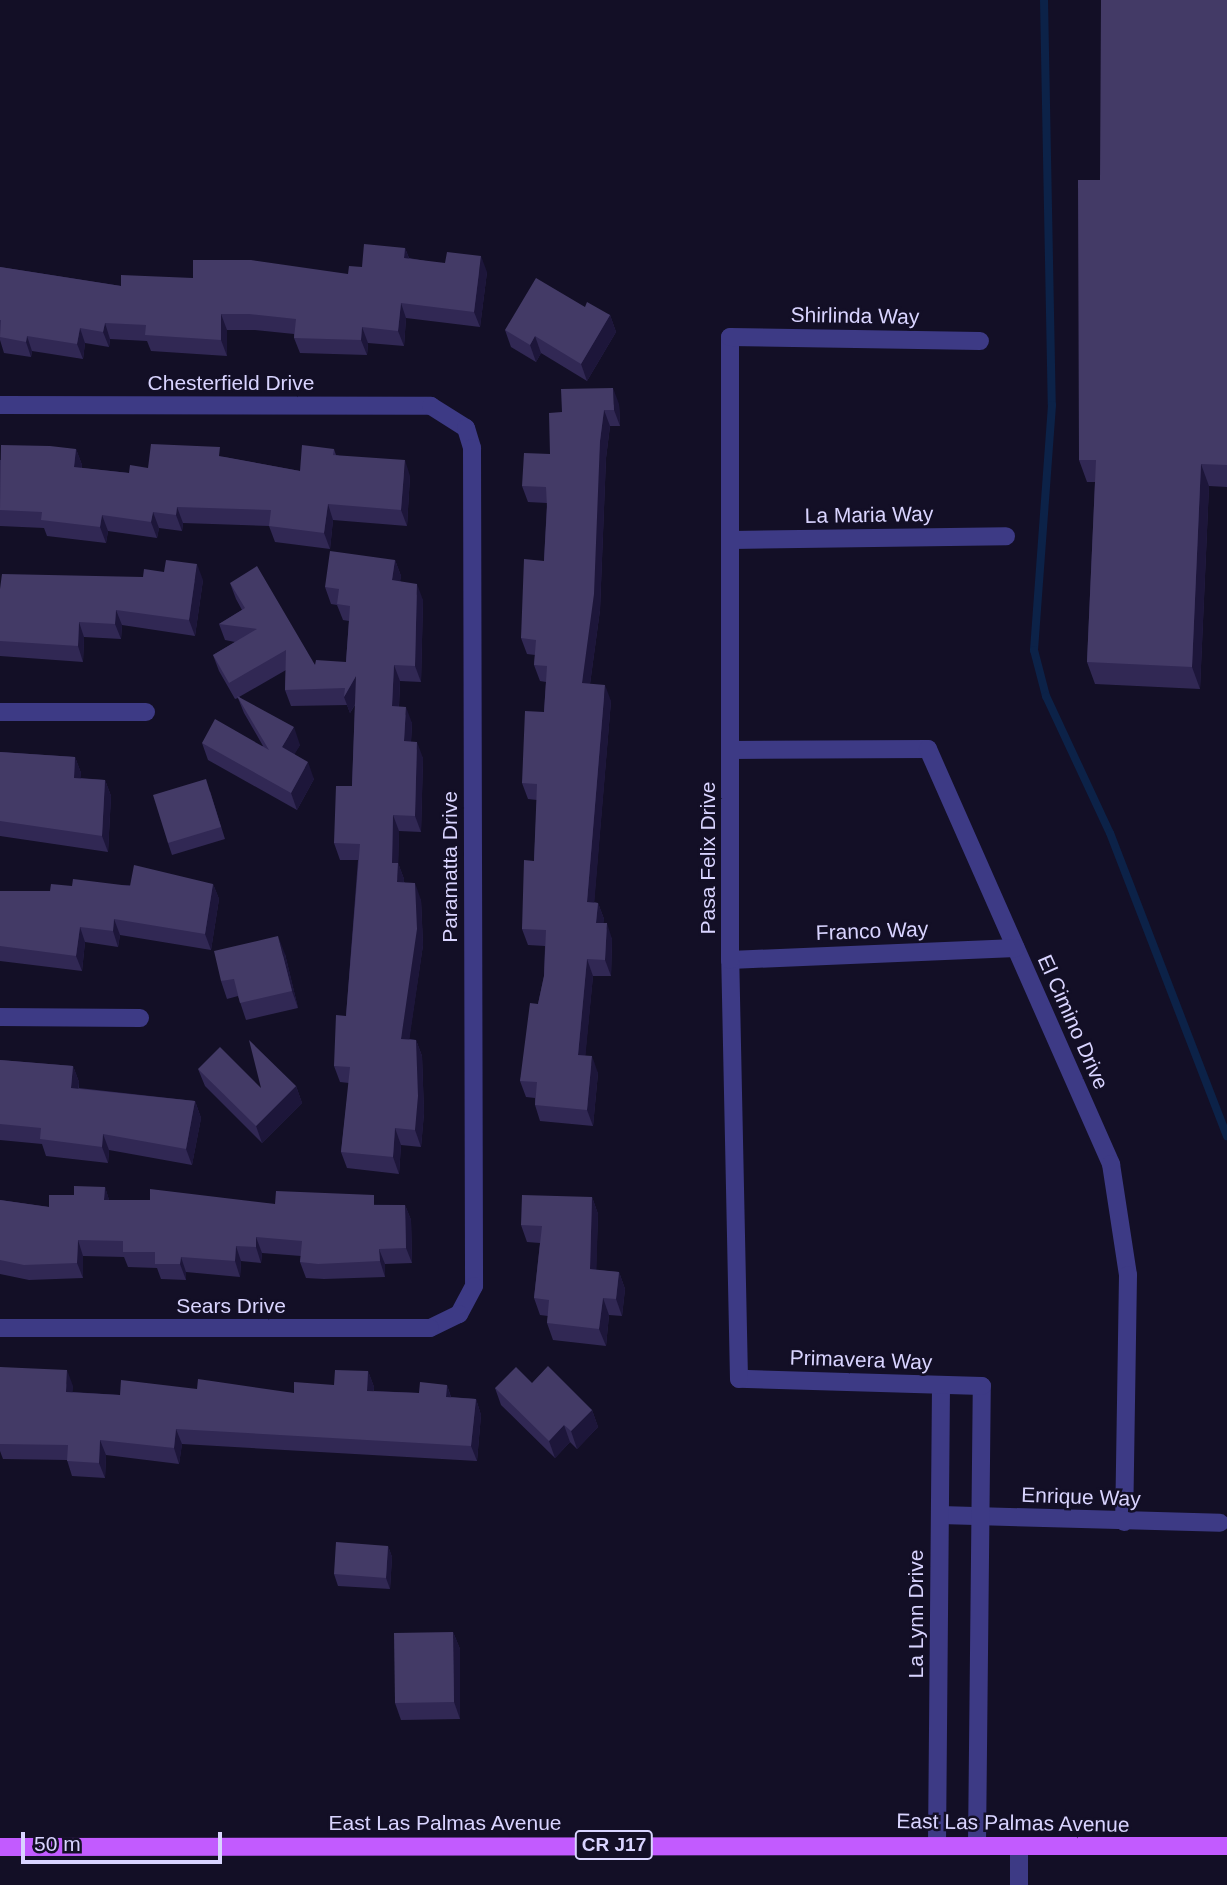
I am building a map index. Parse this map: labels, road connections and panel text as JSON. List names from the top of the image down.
{
  "streets": {
    "main road": ["East Las Palmas Avenue", "CR J17"],
    "street": [
      "Shirlinda Way",
      "Chesterfield Drive",
      "La Maria Way",
      "Pasa Felix Drive",
      "Paramatta Drive",
      "Franco Way",
      "El Cimino Drive",
      "Sears Drive",
      "Primavera Way",
      "Enrique Way",
      "La Lynn Drive"
    ]
  },
  "crossings": [
    ["Shirlinda Way", "Pasa Felix Drive"],
    ["Chesterfield Drive", "Paramatta Drive"],
    ["La Maria Way", "Pasa Felix Drive"],
    ["Pasa Felix Drive", "Franco Way"],
    ["Pasa Felix Drive", "El Cimino Drive"],
    ["Pasa Felix Drive", "Primavera Way"],
    ["Paramatta Drive", "Sears Drive"],
    ["Franco Way", "El Cimino Drive"],
    ["El Cimino Drive", "Enrique Way"],
    ["Primavera Way", "Enrique Way"],
    ["Primavera Way", "La Lynn Drive"],
    ["Enrique Way", "La Lynn Drive"],
    ["La Lynn Drive", "East Las Palmas Avenue"]
  ],
  "scale_bar": "50 m"
}
